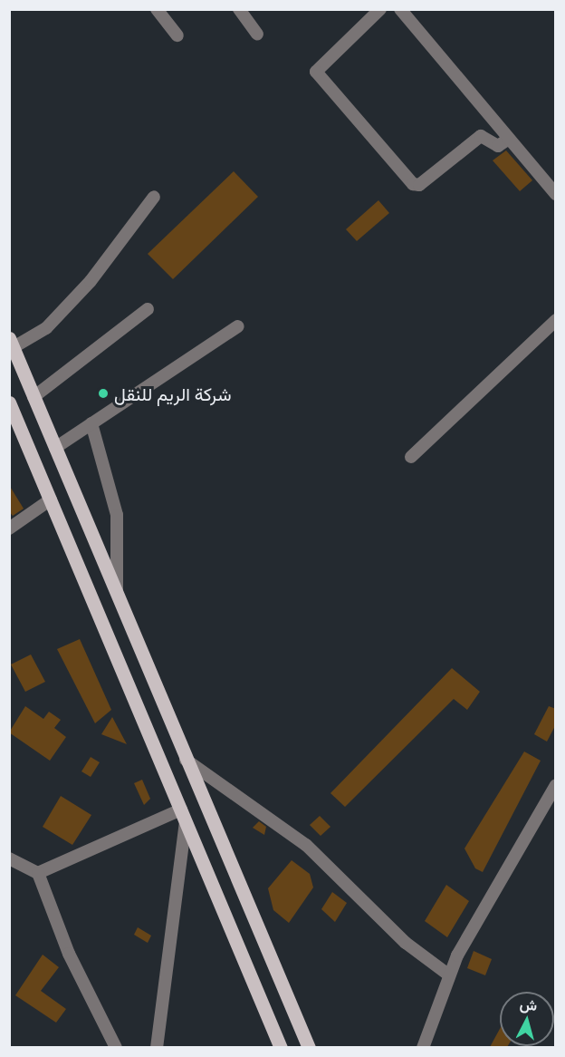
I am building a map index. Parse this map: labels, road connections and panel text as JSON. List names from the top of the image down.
{
  "places": ["شركة الريم للنقل"],
  "north": "top"
}
